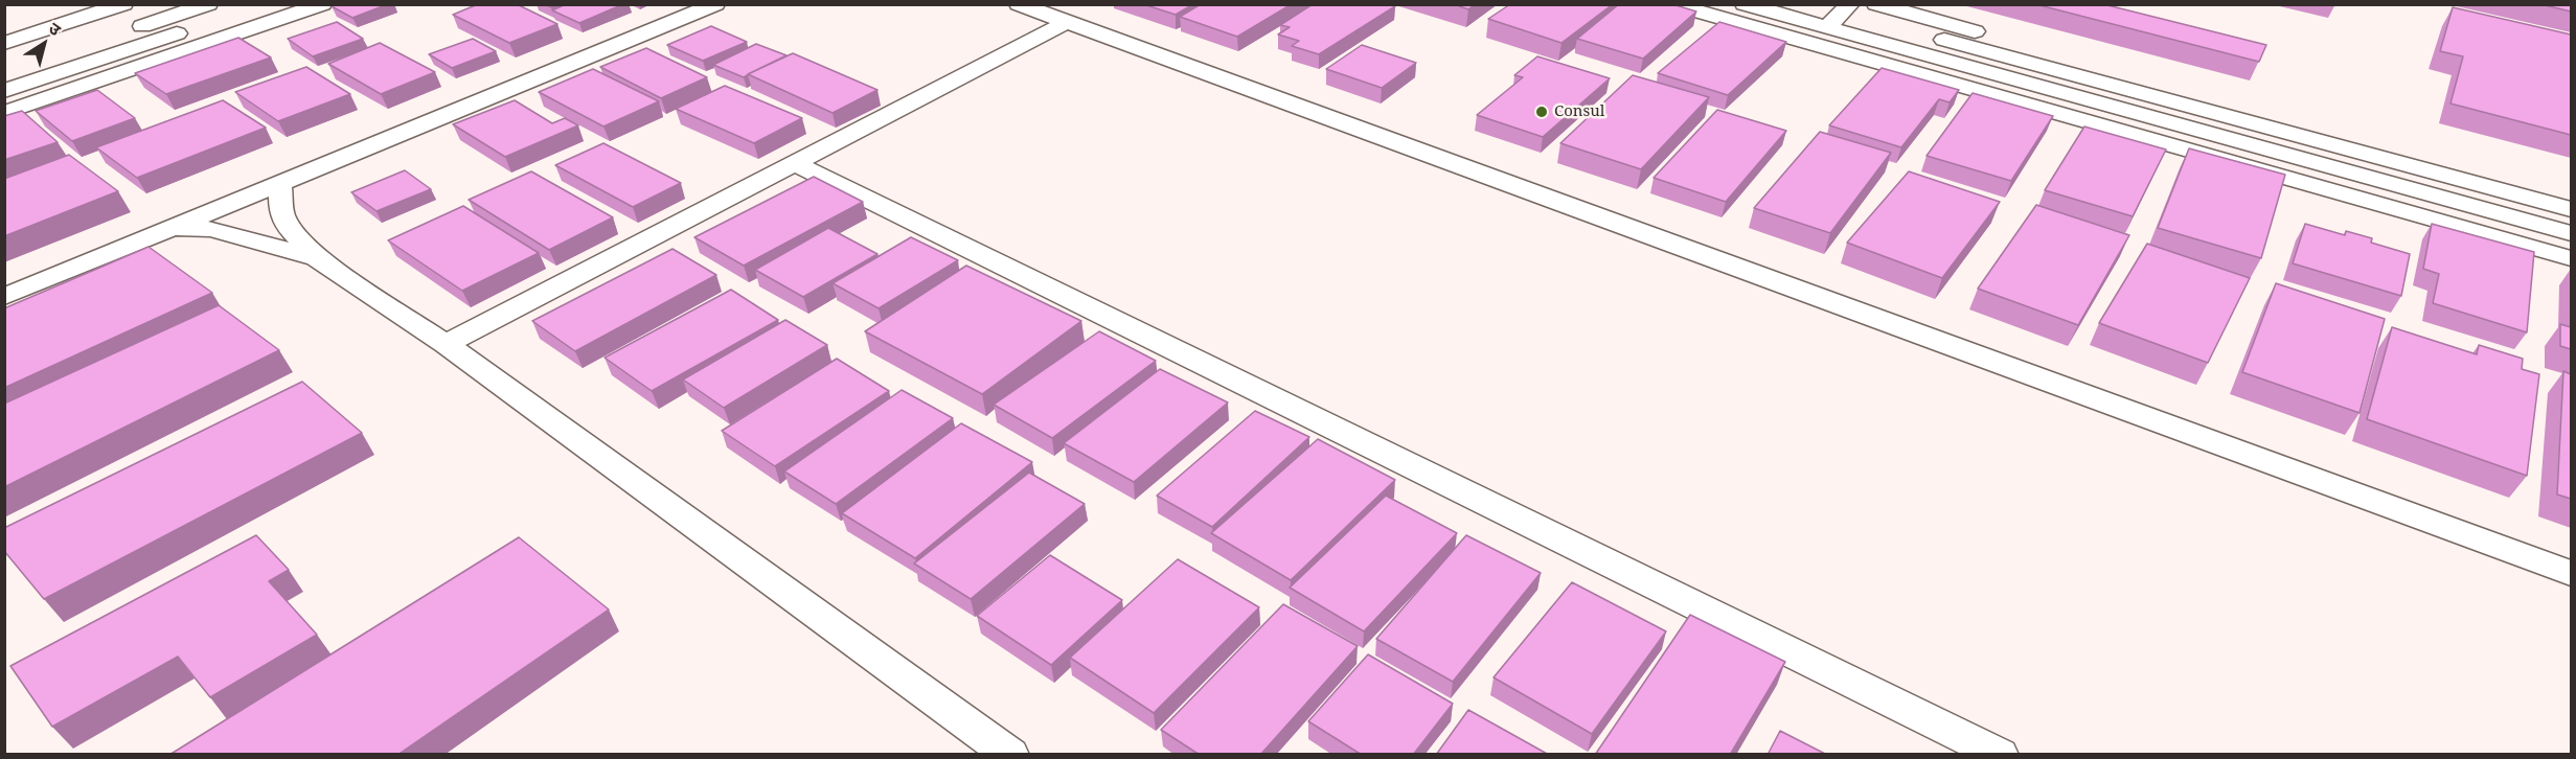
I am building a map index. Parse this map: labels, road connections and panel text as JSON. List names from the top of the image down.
{
  "places": ["Consul"],
  "north": "top right"
}
